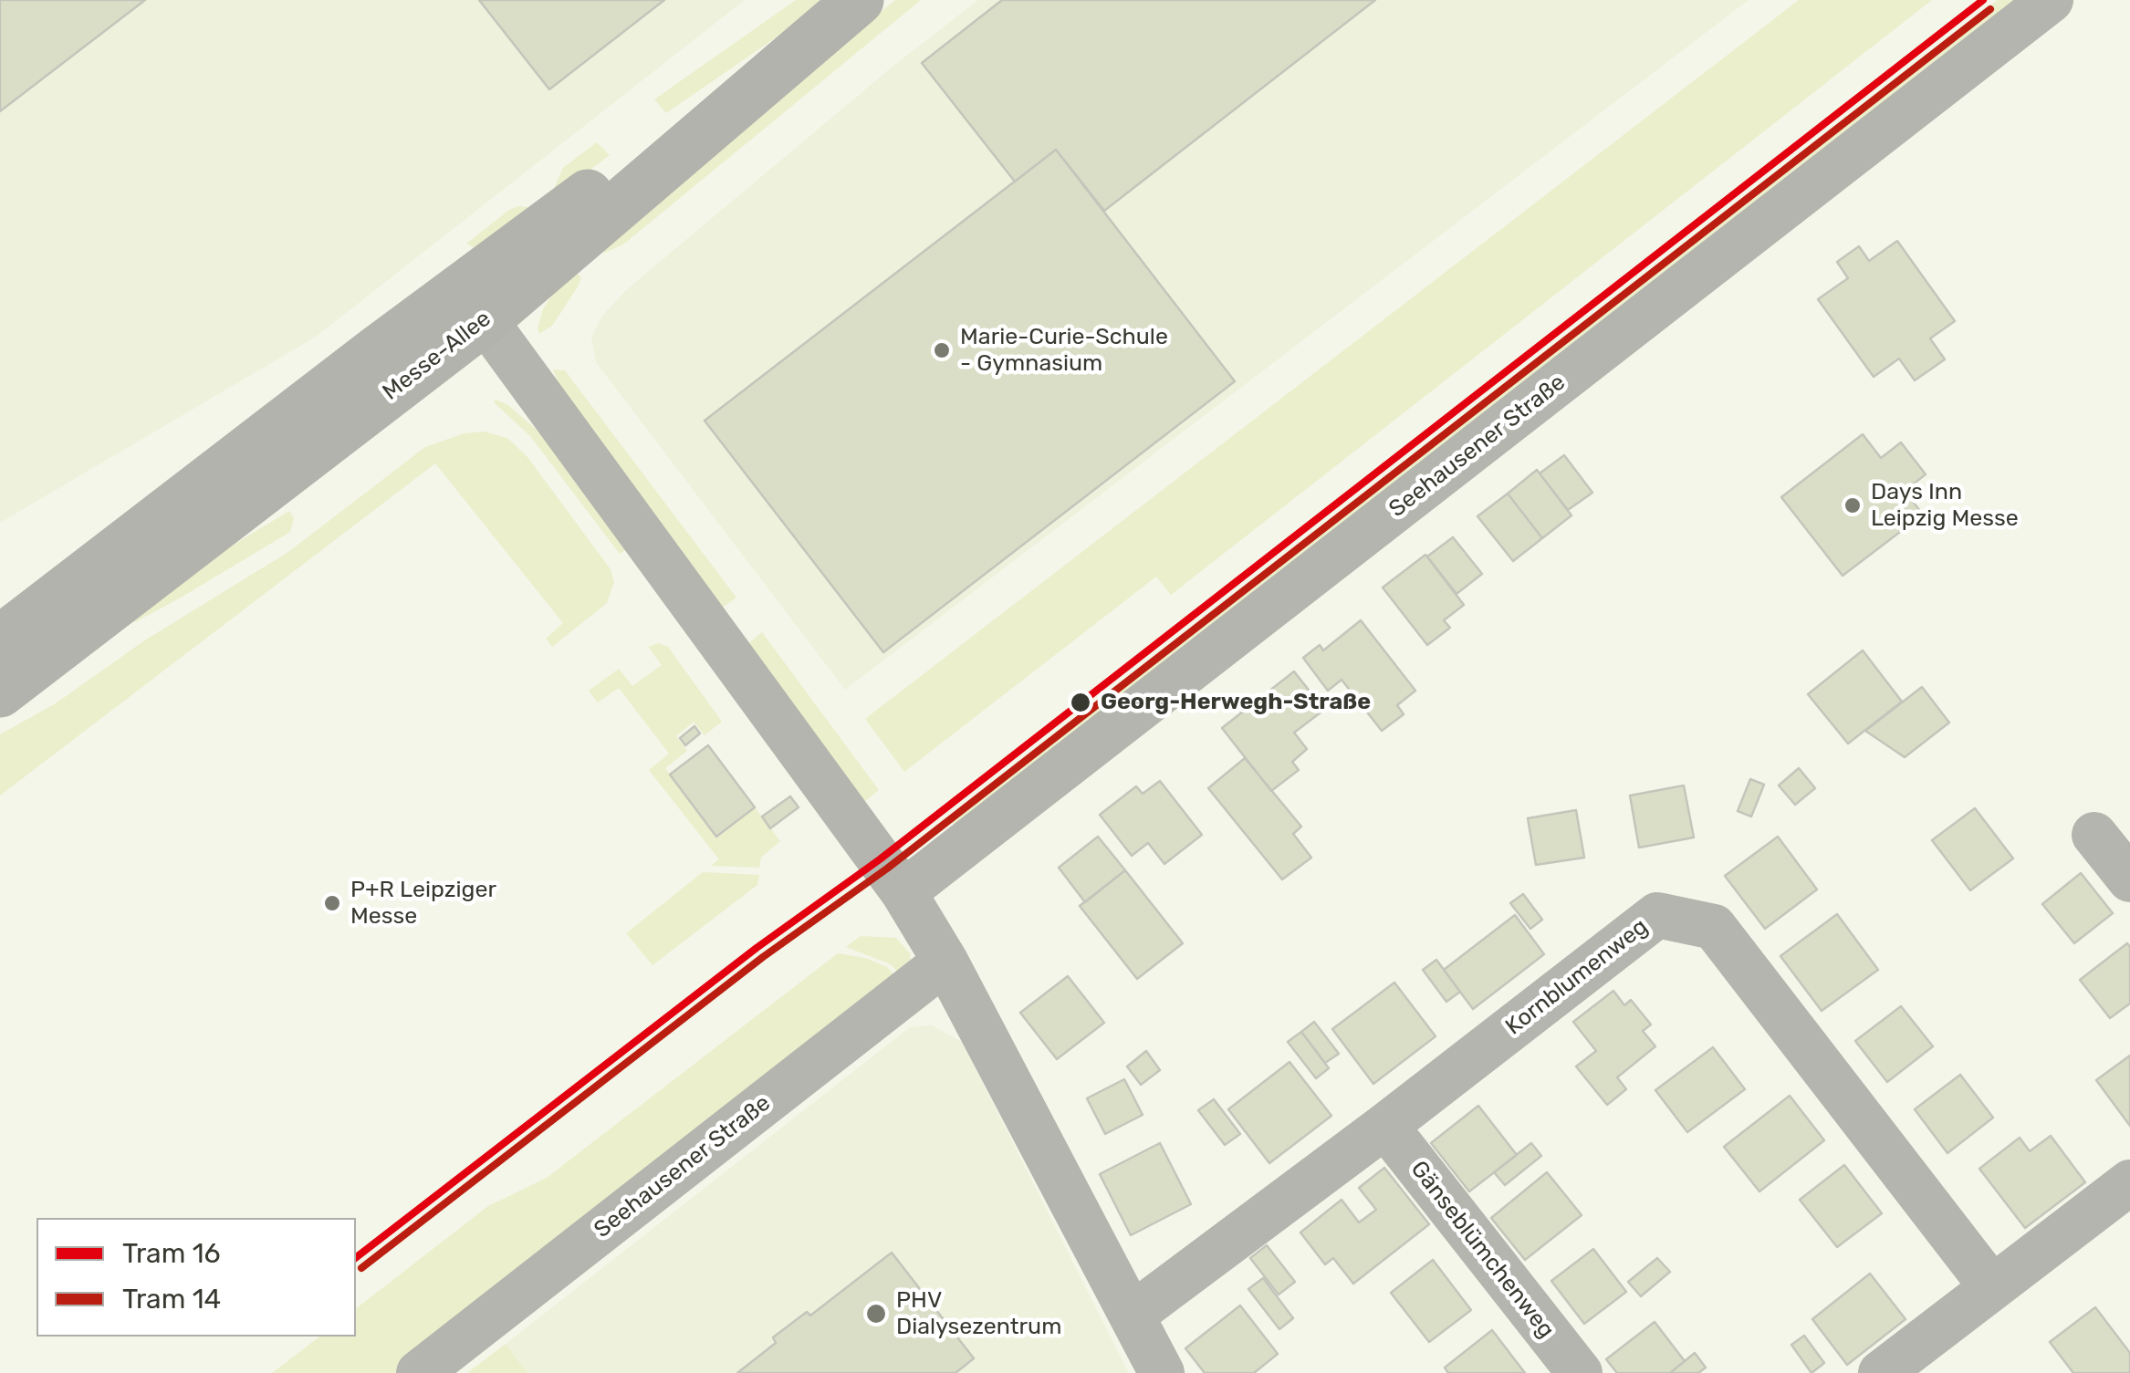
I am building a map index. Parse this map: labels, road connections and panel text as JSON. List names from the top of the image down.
{
  "streets": {
    "main road": ["Messe-Allee"],
    "street": ["Seehausener Straße", "Kornblumenweg", "Gänseblümchenweg"]
  },
  "crossings": [
    ["Kornblumenweg", "Gänseblümchenweg"]
  ],
  "places": [
    "Marie-Curie-Schule - Gymnasium",
    "Days Inn Leipzig Messe",
    "Georg-Herwegh-Straße",
    "P+R Leipziger Messe",
    "PHV Dialysezentrum"
  ],
  "lines": ["tram line 16", "tram line 14"],
  "legend": ["Tram 16", "Tram 14"]
}
